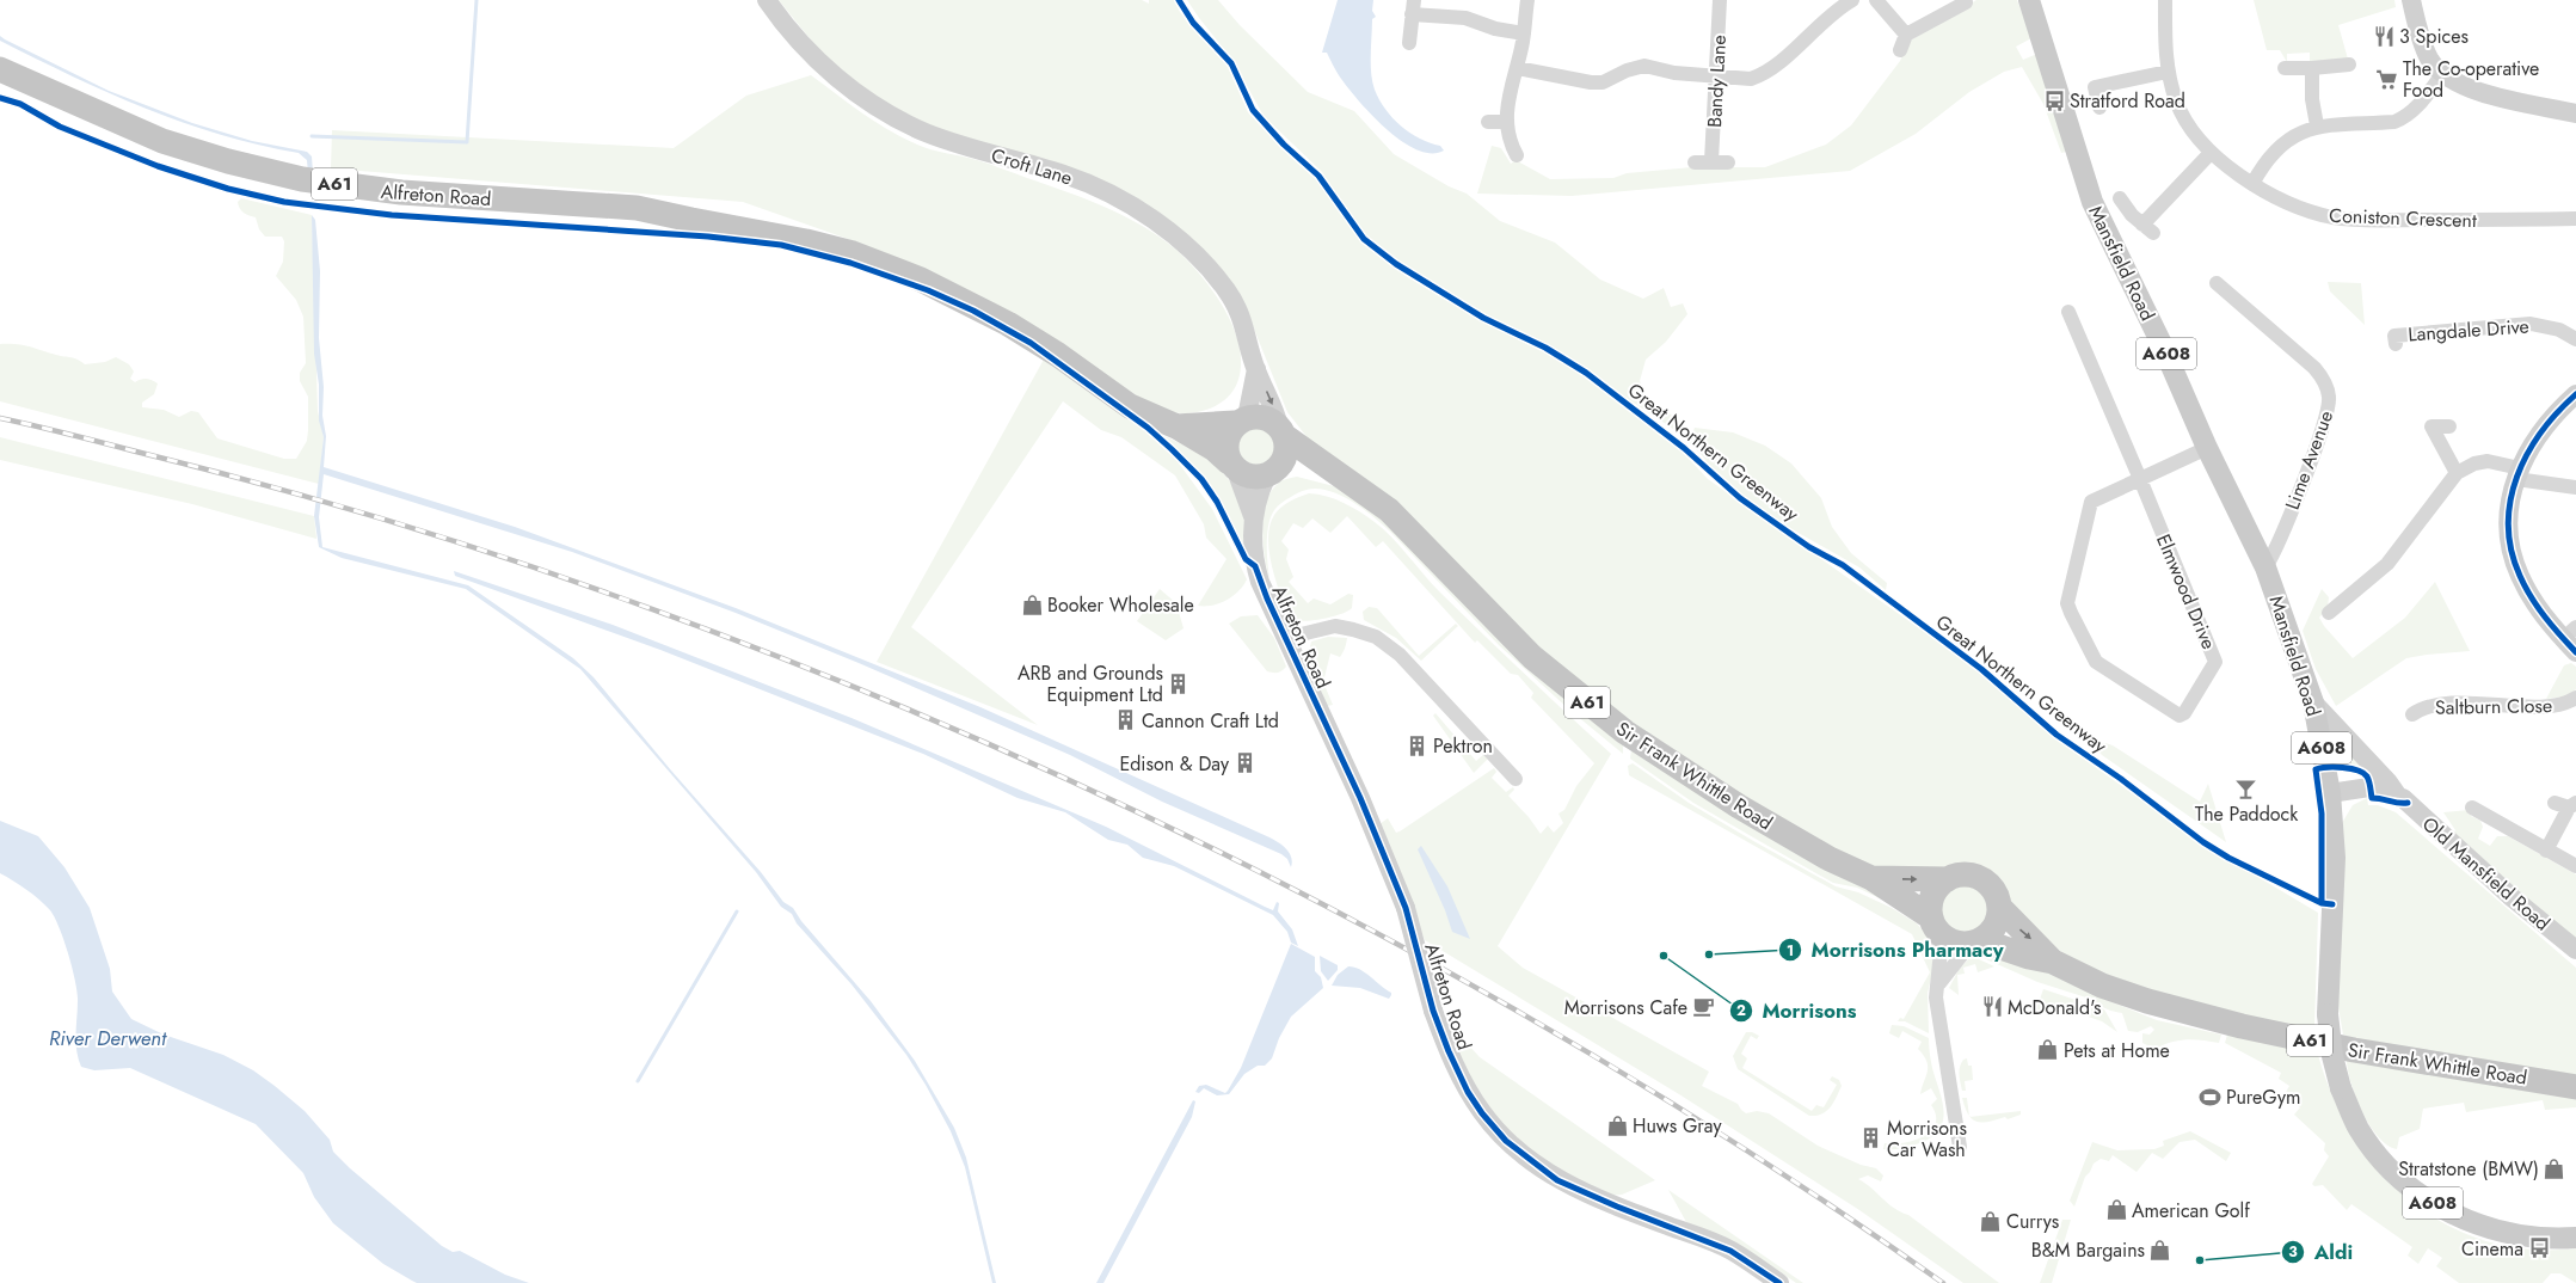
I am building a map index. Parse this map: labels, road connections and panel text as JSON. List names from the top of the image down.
{
  "streets": {
    "highway": ["A61", "Alfreton Road", "Sir Frank Whittle Road"],
    "main road": ["Mansfield Road", "A608"],
    "street": [
      "Bandy Lane",
      "Croft Lane",
      "Coniston Crescent",
      "Langdale Drive",
      "Lime Avenue",
      "Elmwood Drive",
      "Saltburn Close",
      "Old Mansfield Road"
    ],
    "cycle path": ["Great Northern Greenway"]
  },
  "crossings": [
    ["Croft Lane", "Alfreton Road"],
    ["Croft Lane", "Sir Frank Whittle Road"],
    ["Alfreton Road", "Sir Frank Whittle Road"],
    ["Mansfield Road", "Lime Avenue"],
    ["Mansfield Road", "Elmwood Drive"],
    ["Mansfield Road", "Old Mansfield Road"]
  ],
  "water": ["River Derwent"],
  "places": {
    "restaurant": ["3 Spices", "McDonald's"],
    "supermarket": ["The Co-operative Food"],
    "bus stop": ["Stratford Road", "Cinema"],
    "shop": [
      "Booker Wholesale",
      "Pets at Home",
      "Huws Gray",
      "Stratstone (BMW)",
      "American Golf",
      "Currys",
      "B&M Bargains"
    ],
    "building": [
      "ARB and Grounds Equipment Ltd",
      "Cannon Craft Ltd",
      "Pektron",
      "Edison & Day",
      "Morrisons Car Wash"
    ],
    "bar": ["The Paddock"],
    "other": ["Morrisons Pharmacy", "Morrisons", "Aldi"],
    "cafe": ["Morrisons Cafe"],
    "sports": ["PureGym"]
  }
}
